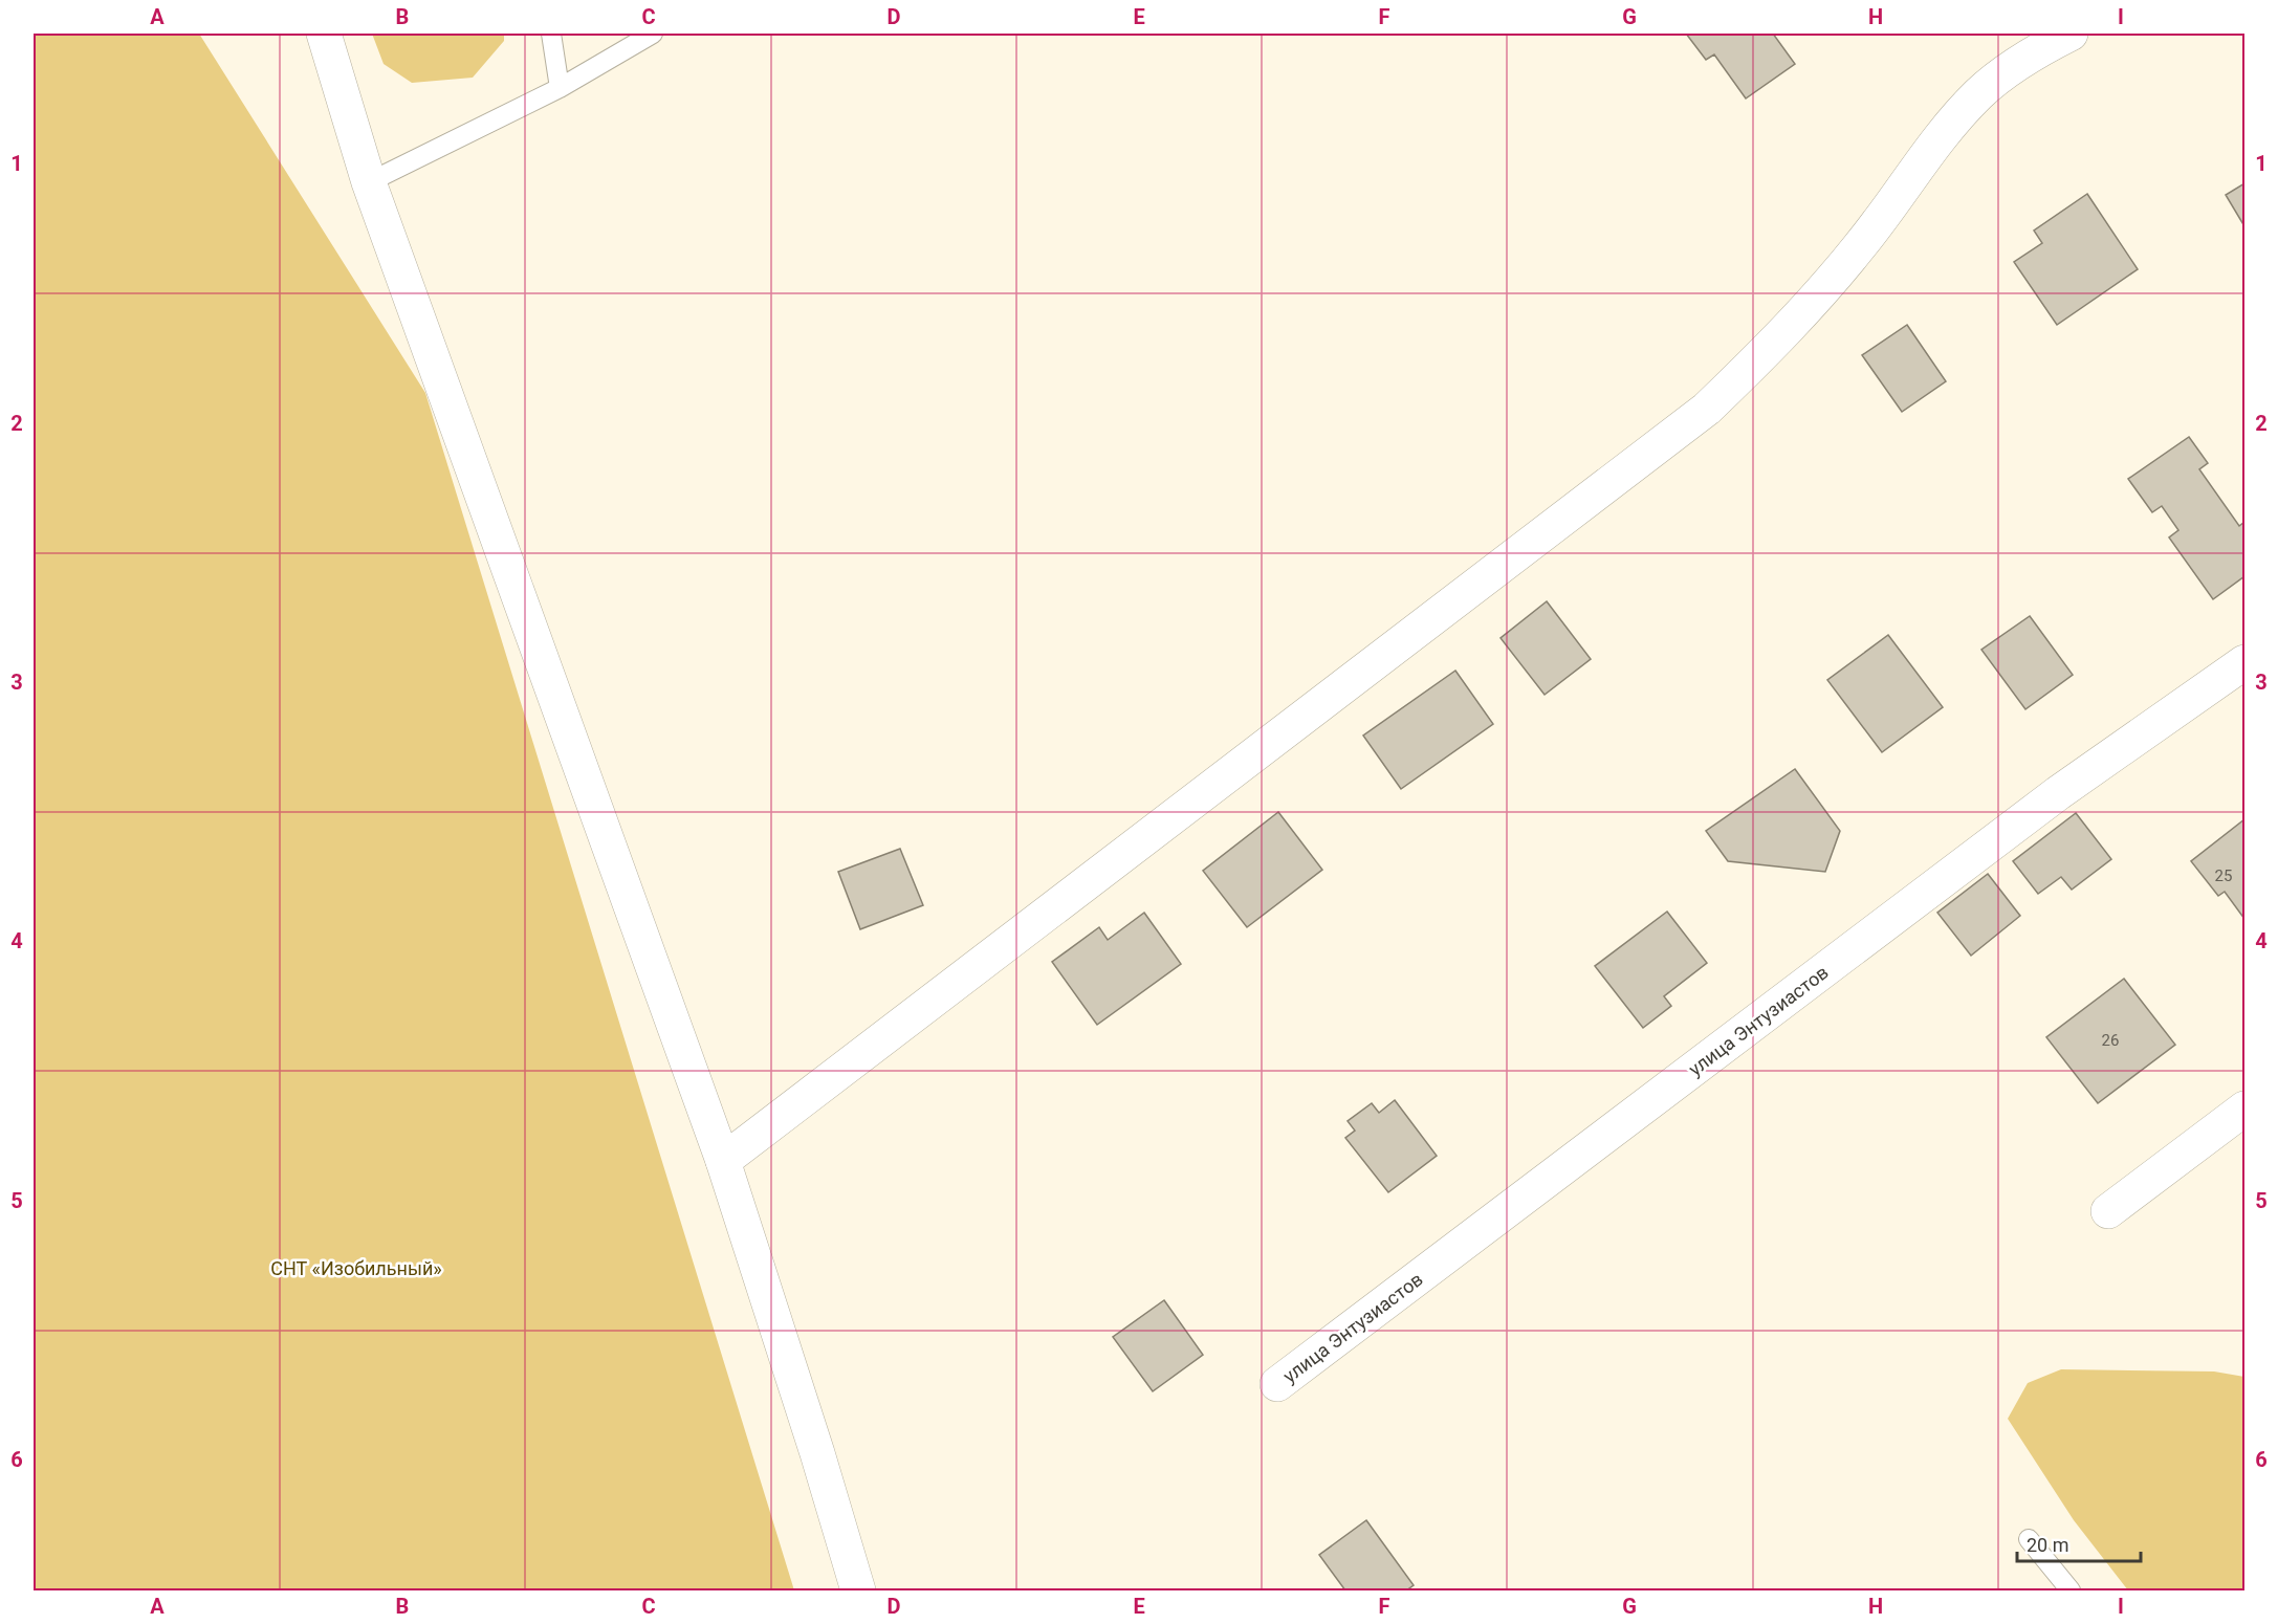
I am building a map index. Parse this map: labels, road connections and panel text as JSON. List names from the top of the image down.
{
  "streets": {
    "street": ["улица Энтузиастов"]
  },
  "parks": ["СНТ «Изобильный»"],
  "house_numbers": ["25", "26"],
  "scale_bar": "20 m",
  "grid": {
    "columns": [
      "A",
      "B",
      "C",
      "D",
      "E",
      "F",
      "G",
      "H",
      "I"
    ],
    "rows": [
      "1",
      "2",
      "3",
      "4",
      "5",
      "6"
    ]
  }
}
